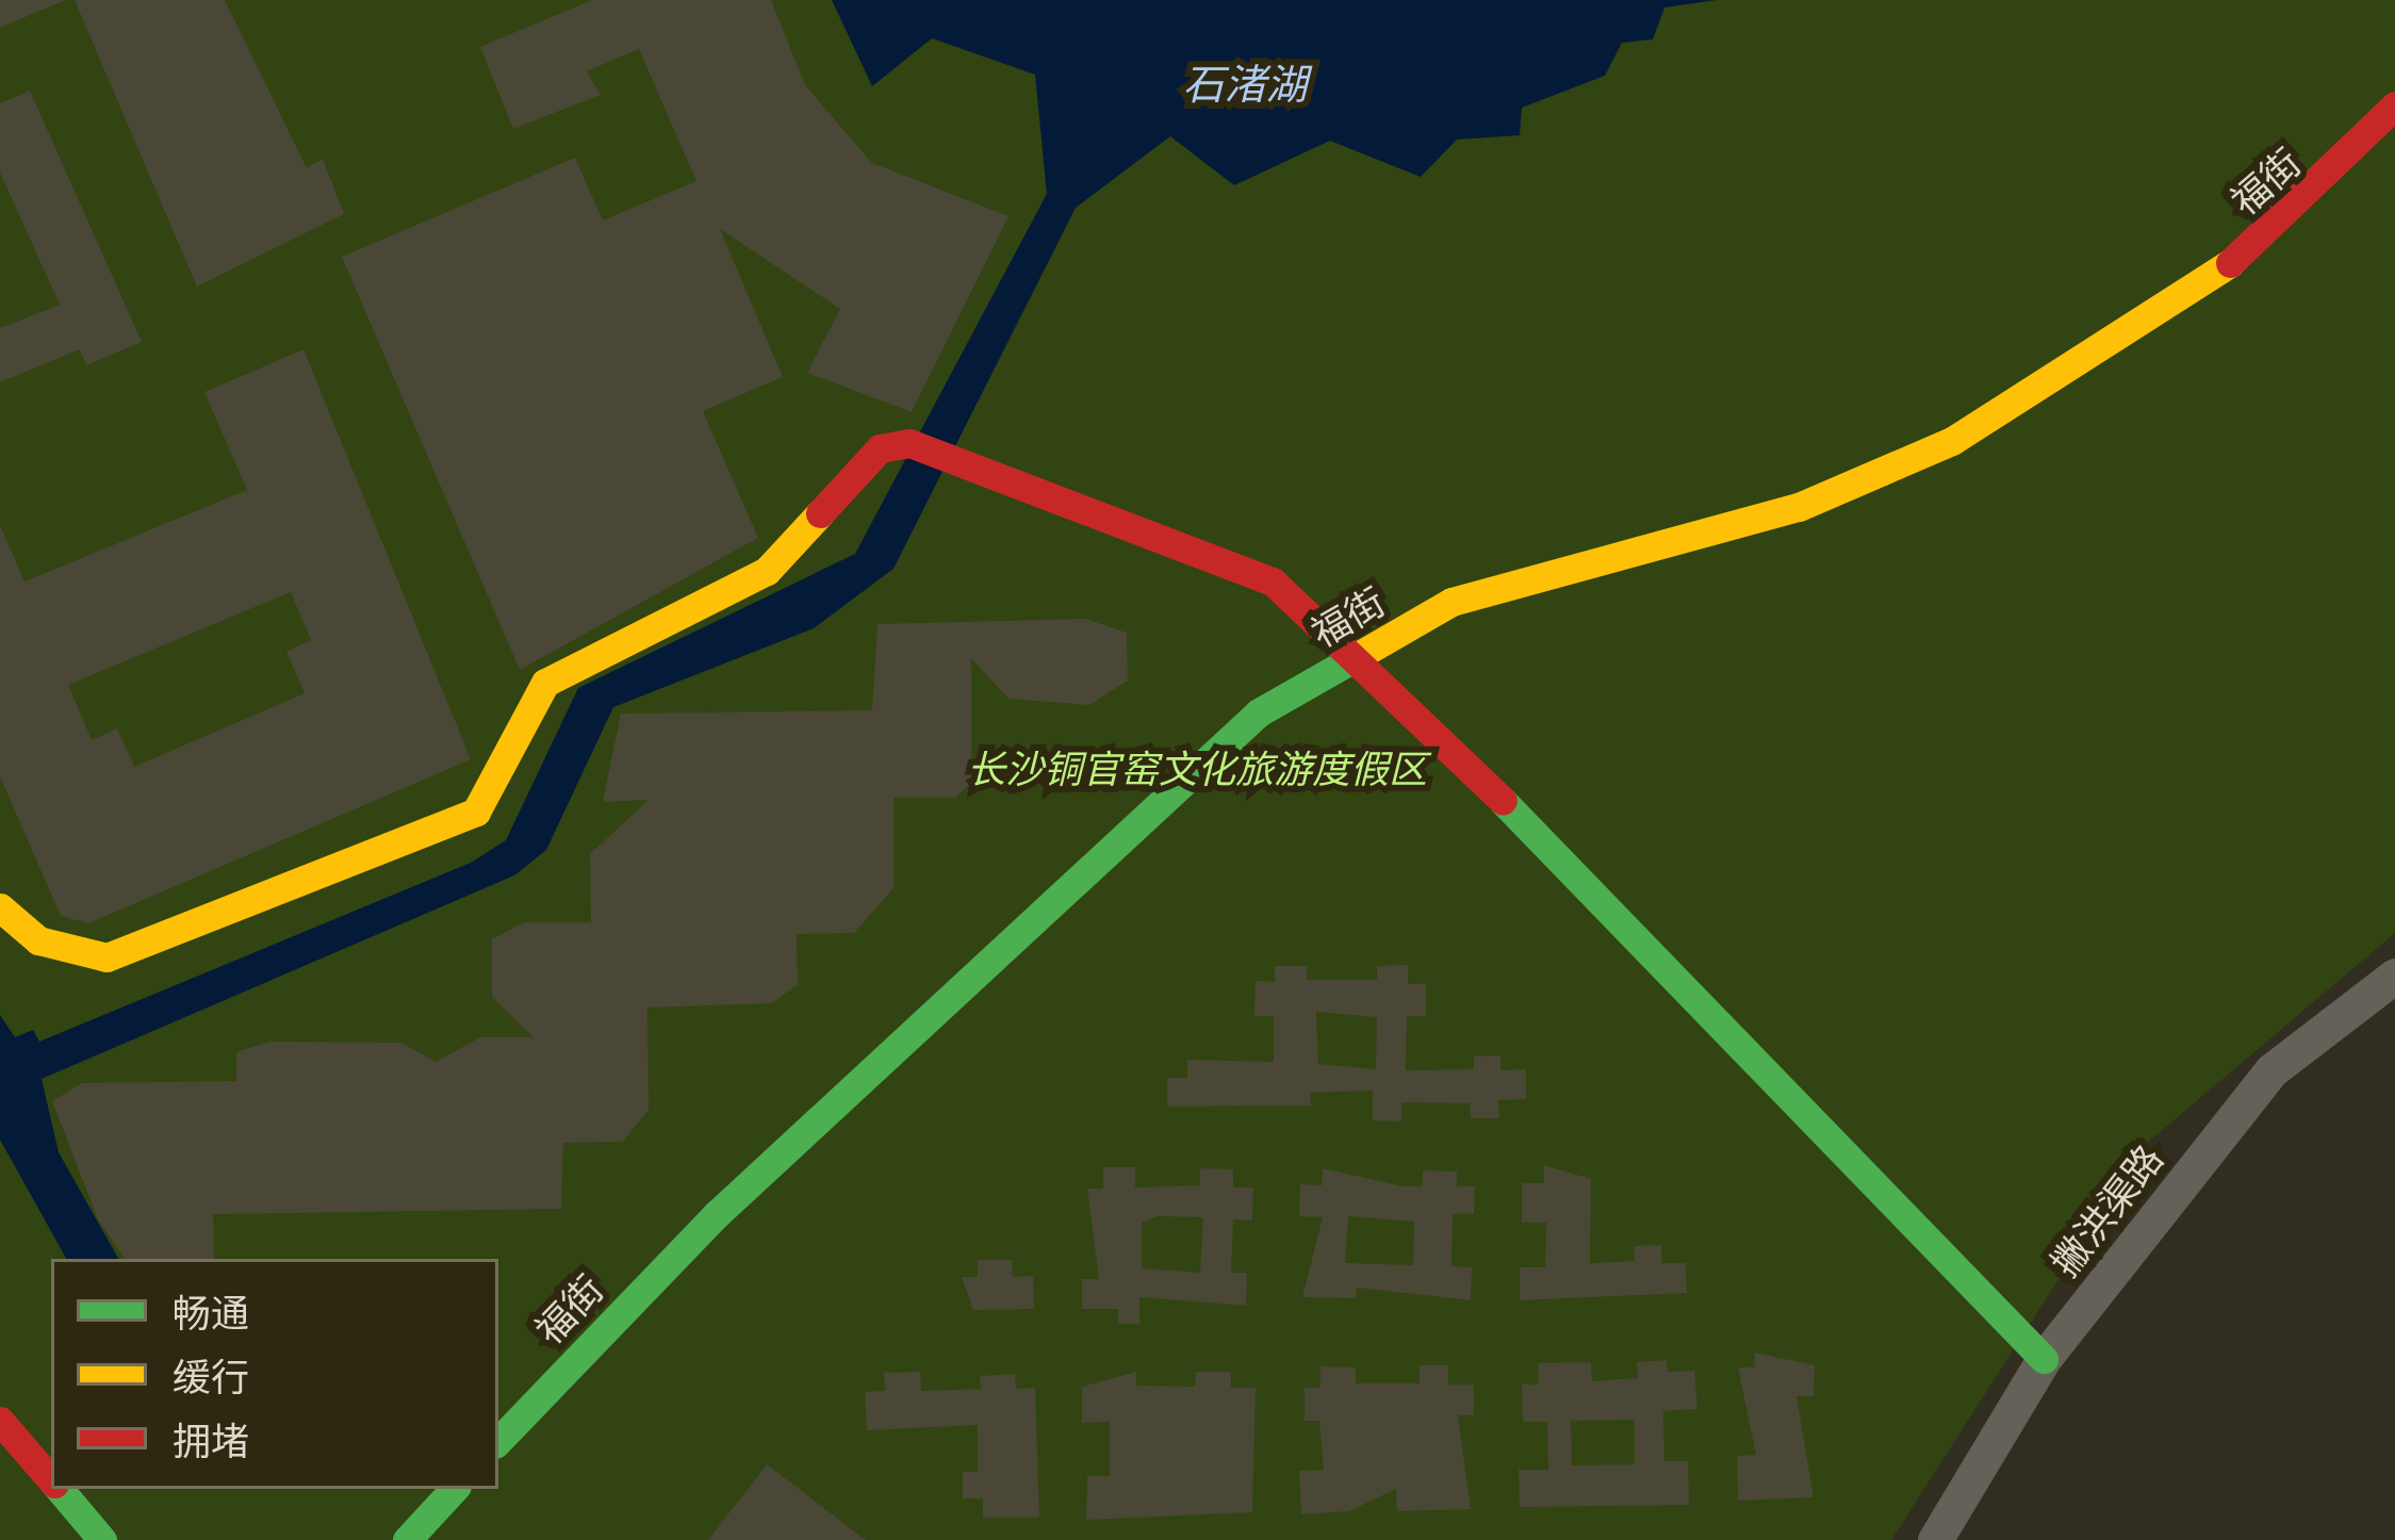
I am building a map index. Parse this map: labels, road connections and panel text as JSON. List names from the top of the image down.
{
  "streets": {
    "street": ["福街", "撇洪渠路"]
  },
  "water": ["石渚湖"],
  "parks": ["长沙铜官窑文化旅游度假区"],
  "legend": ["畅通", "缓行", "拥堵"]
}
